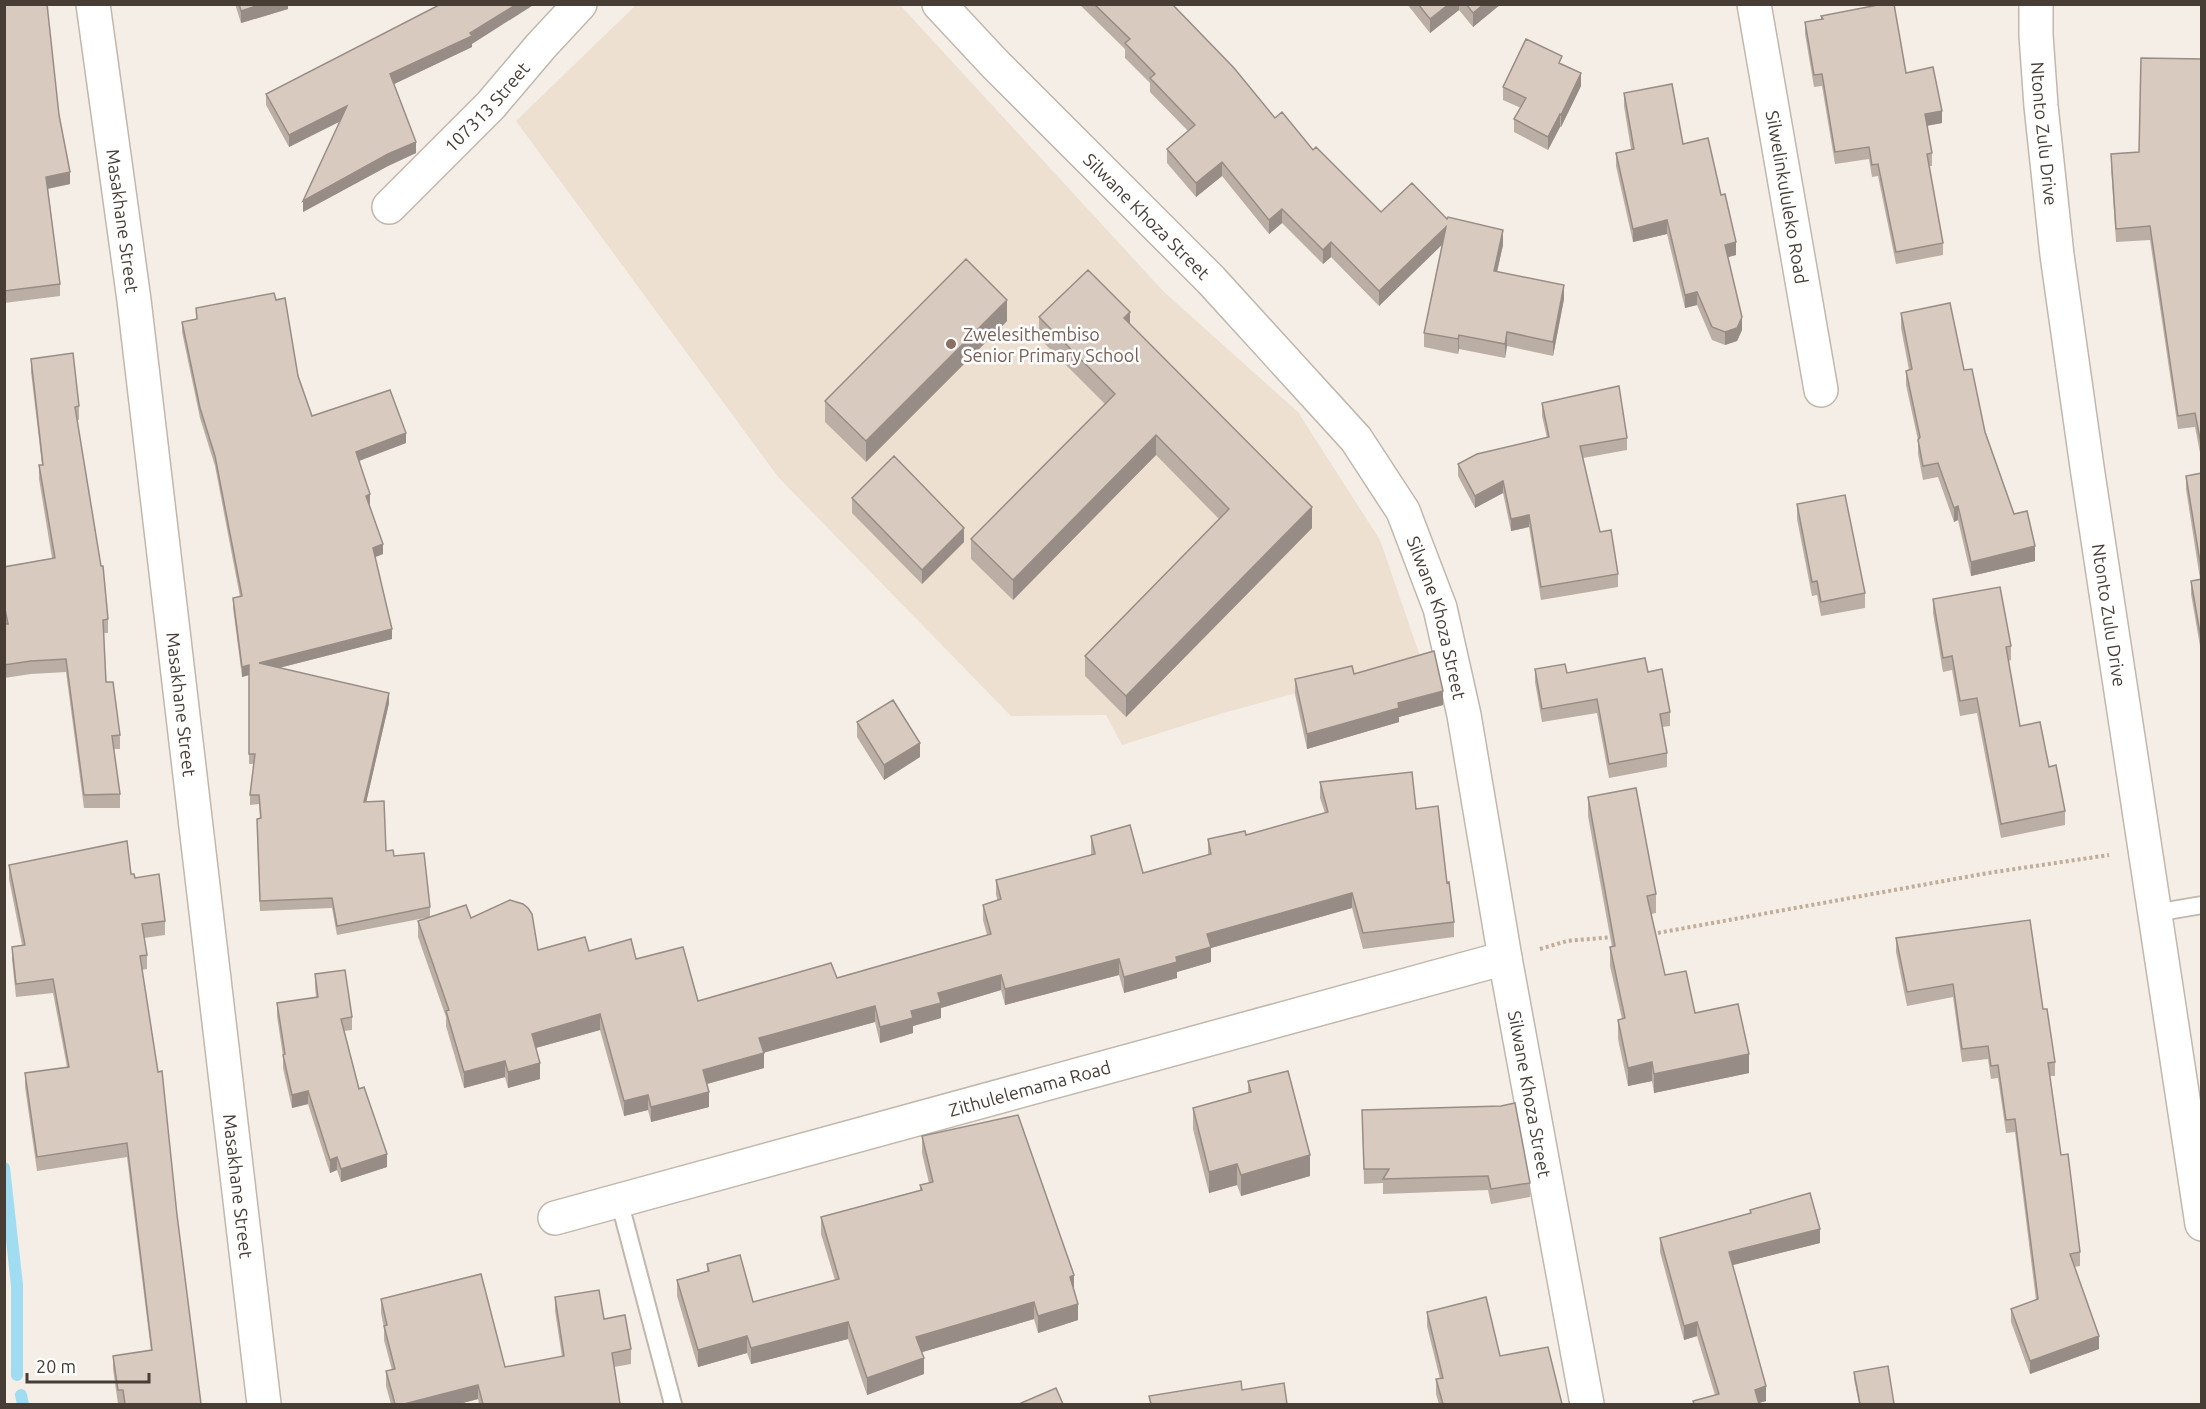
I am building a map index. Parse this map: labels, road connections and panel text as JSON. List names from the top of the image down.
{
  "streets": {
    "street": [
      "107313 Street",
      "Ntonto Zulu Drive",
      "Silwelinkululeko Road",
      "Silwane Khoza Street",
      "Masakhane Street",
      "Zithulelemama Road"
    ]
  },
  "crossings": [
    ["Silwane Khoza Street", "Zithulelemama Road"]
  ],
  "places": ["Zwelesithembiso Senior Primary School"],
  "scale_bar": "20 m"
}
